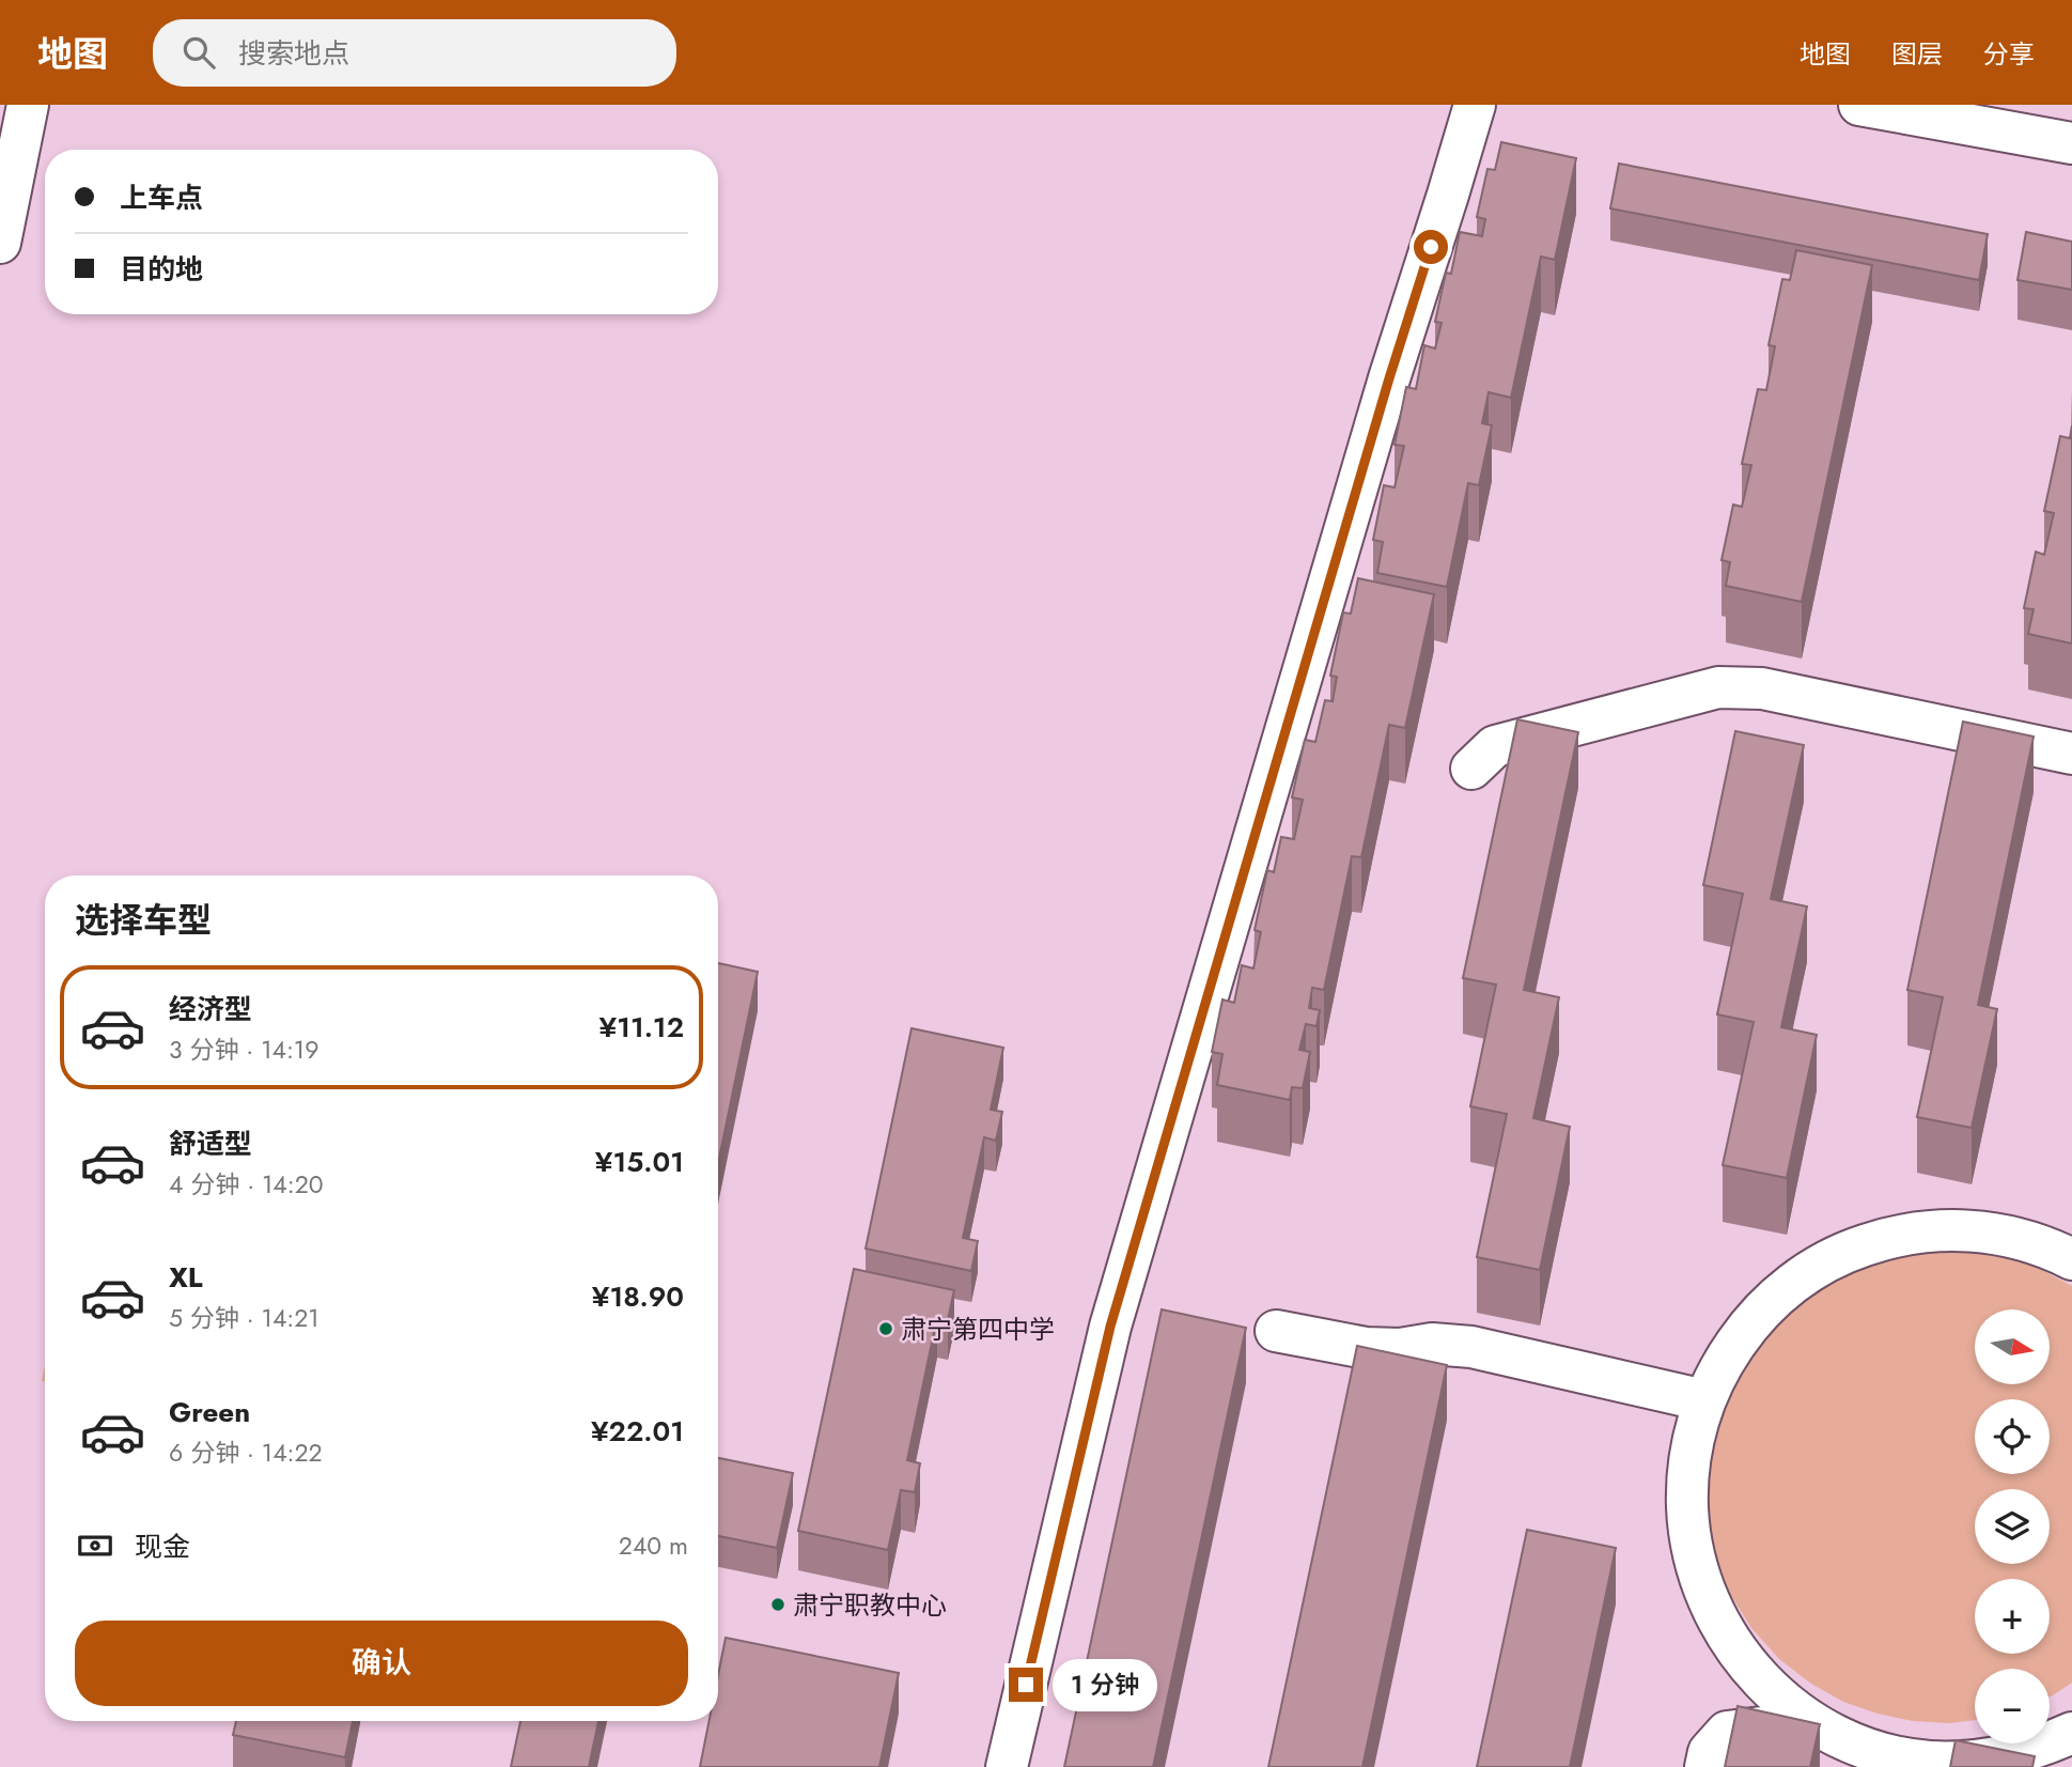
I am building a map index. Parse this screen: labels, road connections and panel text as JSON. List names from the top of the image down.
{
  "places": ["肃宁第四中学", "肃宁职教中心"],
  "north": "right",
  "page": {
    "header": "地图",
    "search": "搜索地点",
    "nav": ["地图", "图层", "分享"],
    "banner": ["上车点", "目的地"],
    "heading": "选择车型",
    "list": [
      {
        "name": "经济型",
        "note": "3 分钟 · 14:19",
        "value": "¥11.12"
      },
      {
        "name": "舒适型",
        "note": "4 分钟 · 14:20",
        "value": "¥15.01"
      },
      {
        "name": "XL",
        "note": "5 分钟 · 14:21",
        "value": "¥18.90"
      },
      {
        "name": "Green",
        "note": "6 分钟 · 14:22",
        "value": "¥22.01"
      }
    ],
    "map_buttons": ["+", "−"],
    "pay": ["现金", "240 m"],
    "buttons": "确认",
    "bubble": "1 分钟"
  }
}
